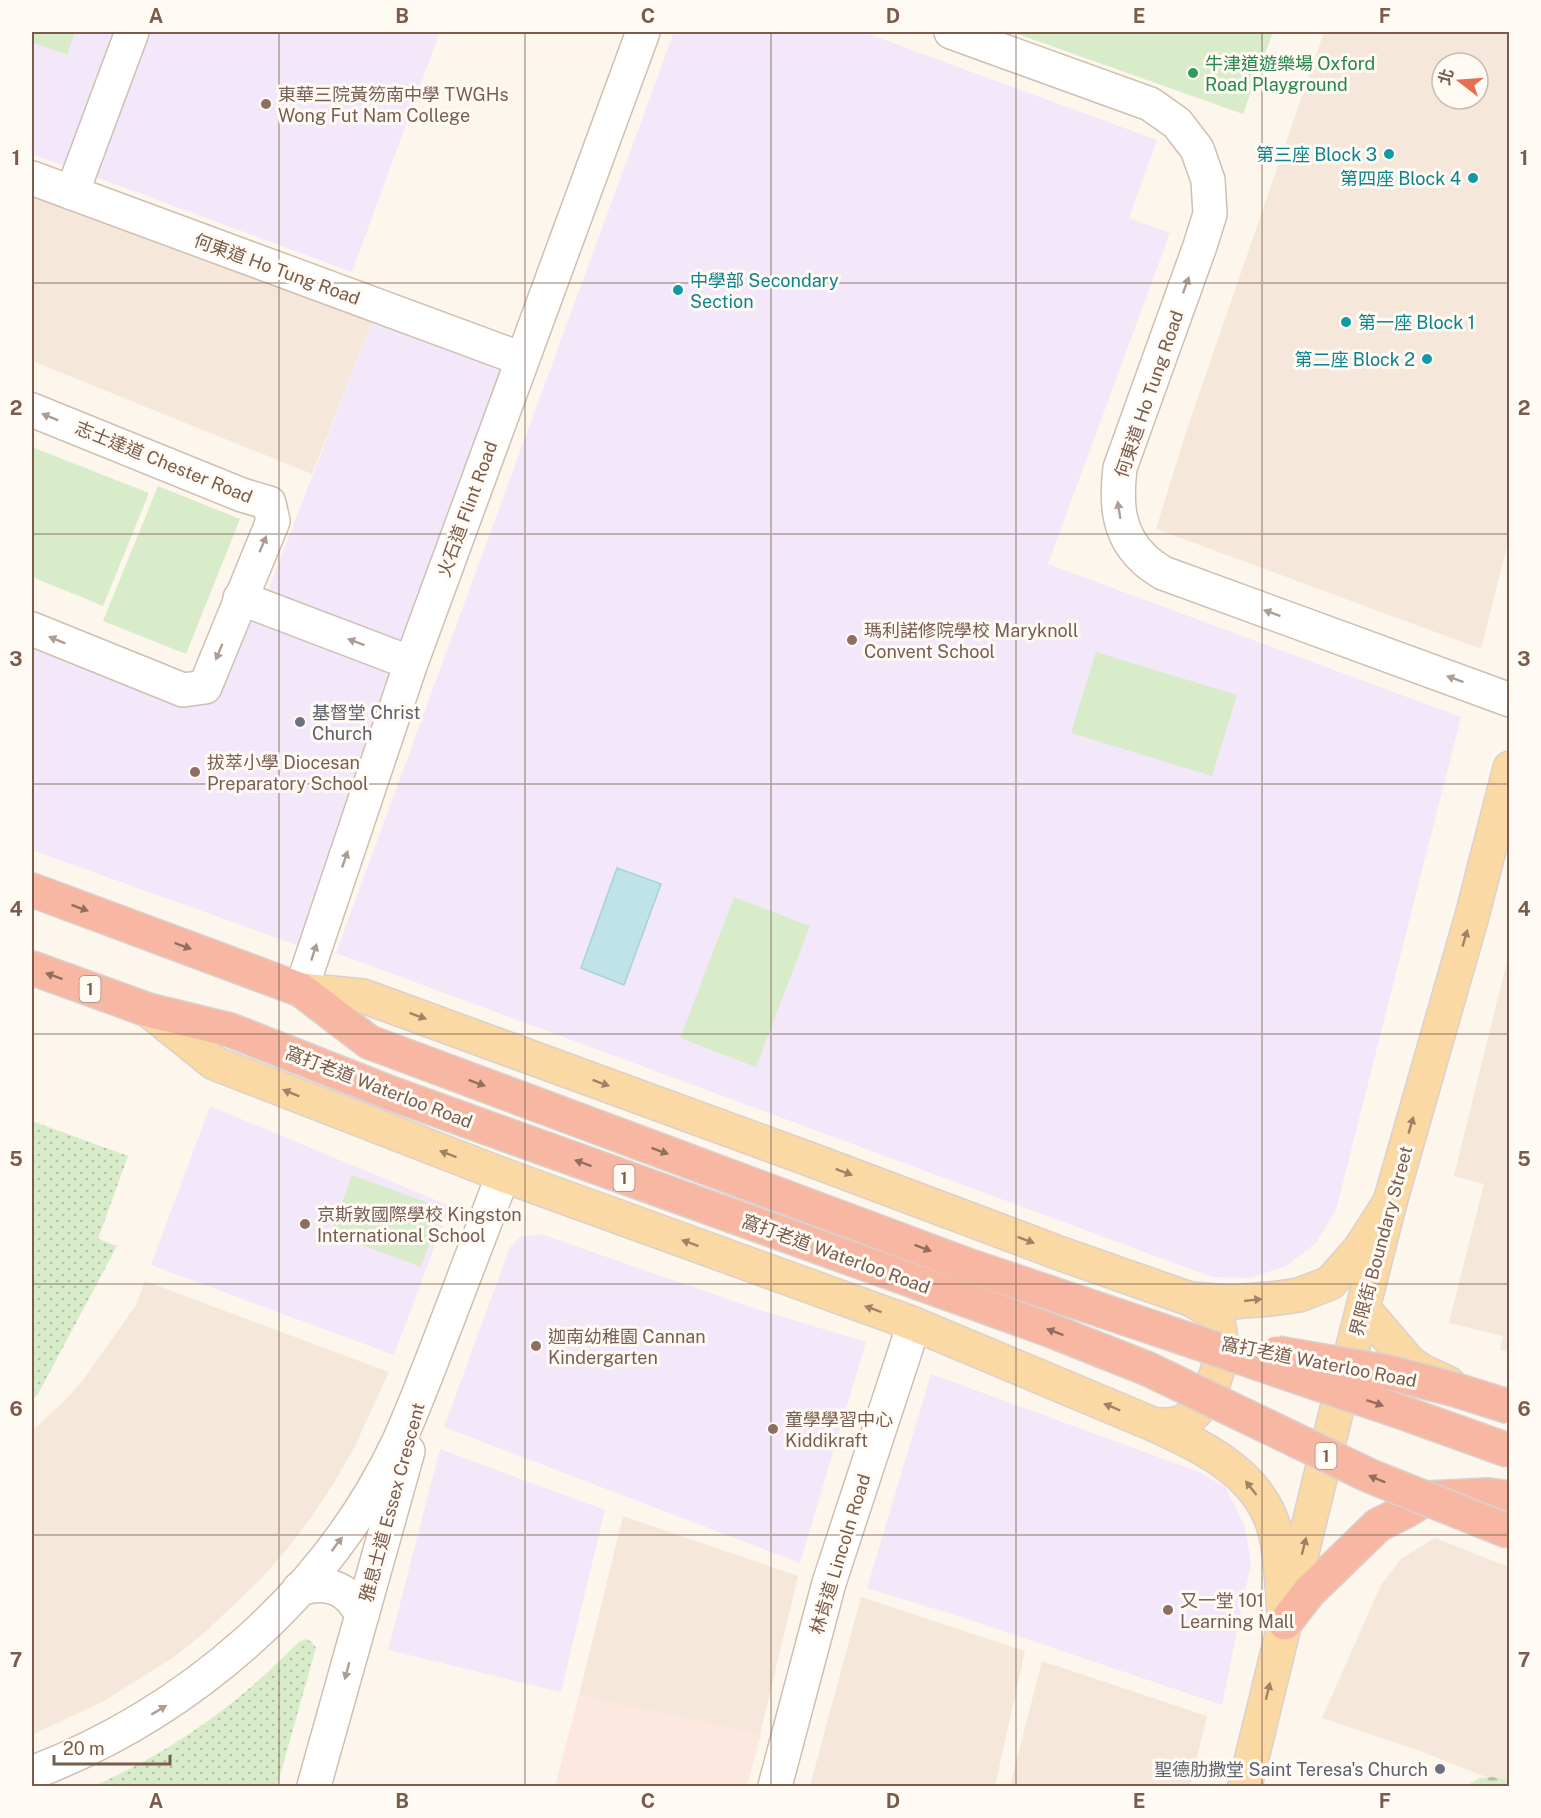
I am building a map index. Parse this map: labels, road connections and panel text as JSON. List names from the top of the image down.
{
  "streets": {
    "highway": ["1", "窩打老道 Waterloo Road"],
    "main road": ["界限街 Boundary Street"],
    "street": [
      "何東道 Ho Tung Road",
      "志士達道 Chester Road",
      "火石道 Flint Road",
      "雅息士道 Essex Crescent",
      "林肯道 Lincoln Road"
    ]
  },
  "crossings": [
    ["何東道 Ho Tung Road", "火石道 Flint Road"],
    ["火石道 Flint Road", "窩打老道 Waterloo Road"],
    ["窩打老道 Waterloo Road", "界限街 Boundary Street"],
    ["窩打老道 Waterloo Road", "雅息士道 Essex Crescent"],
    ["窩打老道 Waterloo Road", "林肯道 Lincoln Road"]
  ],
  "one_way": ["界限街 Boundary Street"],
  "places": [
    "牛津道遊樂場 Oxford Road Playground",
    "東華三院黃笏南中學 TWGHs Wong Fut Nam College",
    "第三座 Block 3",
    "第四座 Block 4",
    "中學部 Secondary Section",
    "第一座 Block 1",
    "第二座 Block 2",
    "瑪利諾修院學校 Maryknoll Convent School",
    "基督堂 Christ Church",
    "拔萃小學 Diocesan Preparatory School",
    "京斯敦國際學校 Kingston International School",
    "迦南幼稚園 Cannan Kindergarten",
    "童學學習中心 Kiddikraft",
    "又一堂 101 Learning Mall",
    "聖德肋撒堂 Saint Teresa's Church"
  ],
  "scale_bar": "20 m",
  "north": "left",
  "grid": {
    "columns": [
      "A",
      "B",
      "C",
      "D",
      "E",
      "F"
    ],
    "rows": [
      "1",
      "2",
      "3",
      "4",
      "5",
      "6",
      "7"
    ]
  }
}
